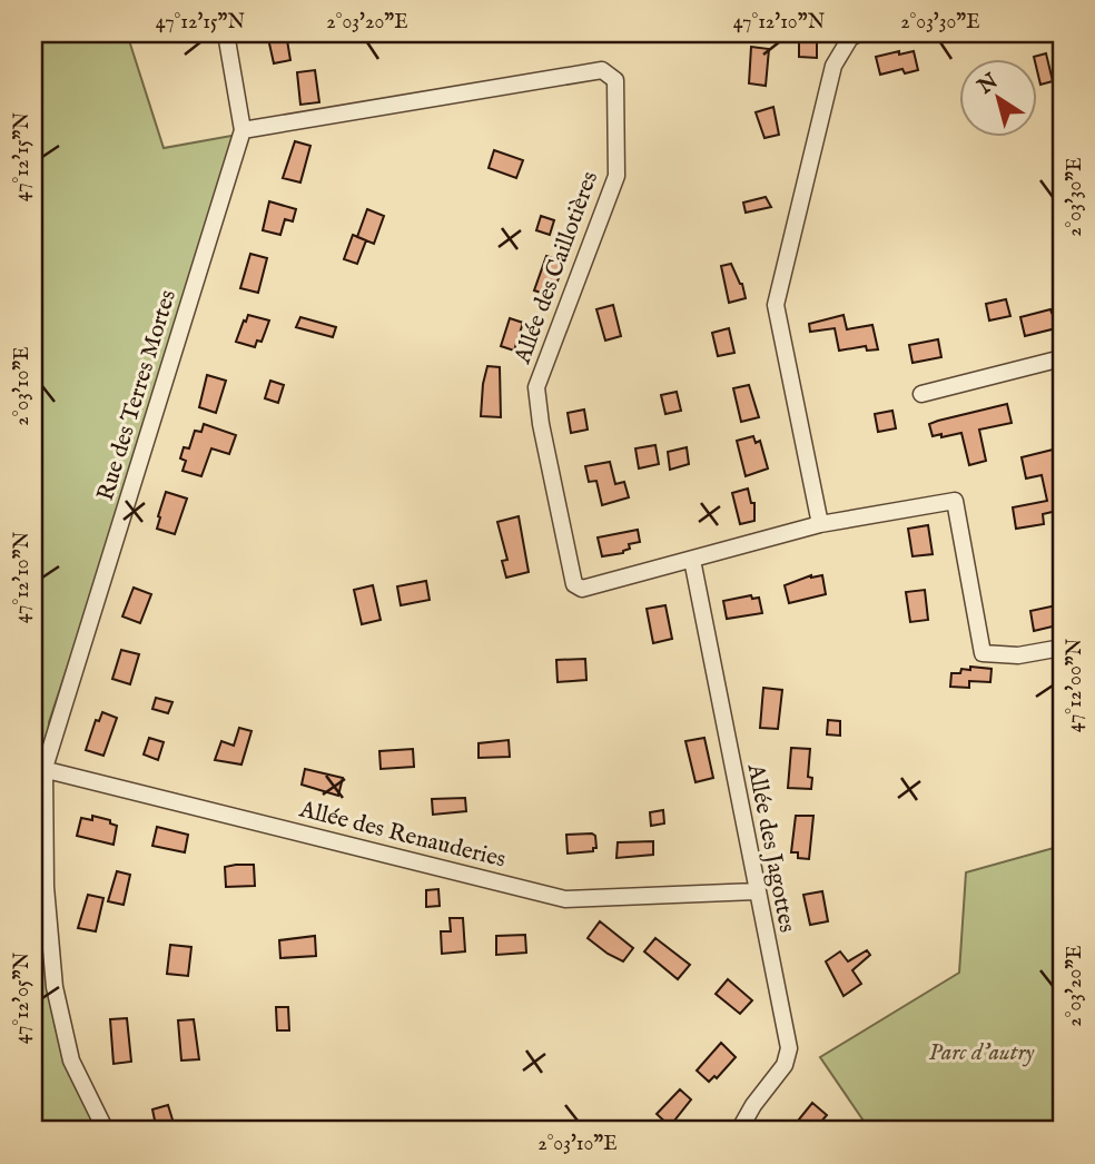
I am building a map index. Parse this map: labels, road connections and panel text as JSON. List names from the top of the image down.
{
  "streets": {
    "street": [
      "Allée des Caillotières",
      "Rue des Terres Mortes",
      "Allée des Renauderies",
      "Allée des Jagottes"
    ]
  },
  "crossings": [
    ["Allée des Caillotières", "Rue des Terres Mortes"],
    ["Allée des Caillotières", "Allée des Jagottes"],
    ["Rue des Terres Mortes", "Allée des Renauderies"],
    ["Allée des Renauderies", "Allée des Jagottes"]
  ],
  "parks": ["Parc d'autry"],
  "north": "top left",
  "coordinates": [
    "47°12'15\"N",
    "2°03'20\"E",
    "47°12'10\"N",
    "2°03'30\"E",
    "2°03'10\"E",
    "47°12'00\"N",
    "47°12'05\"N"
  ]
}
